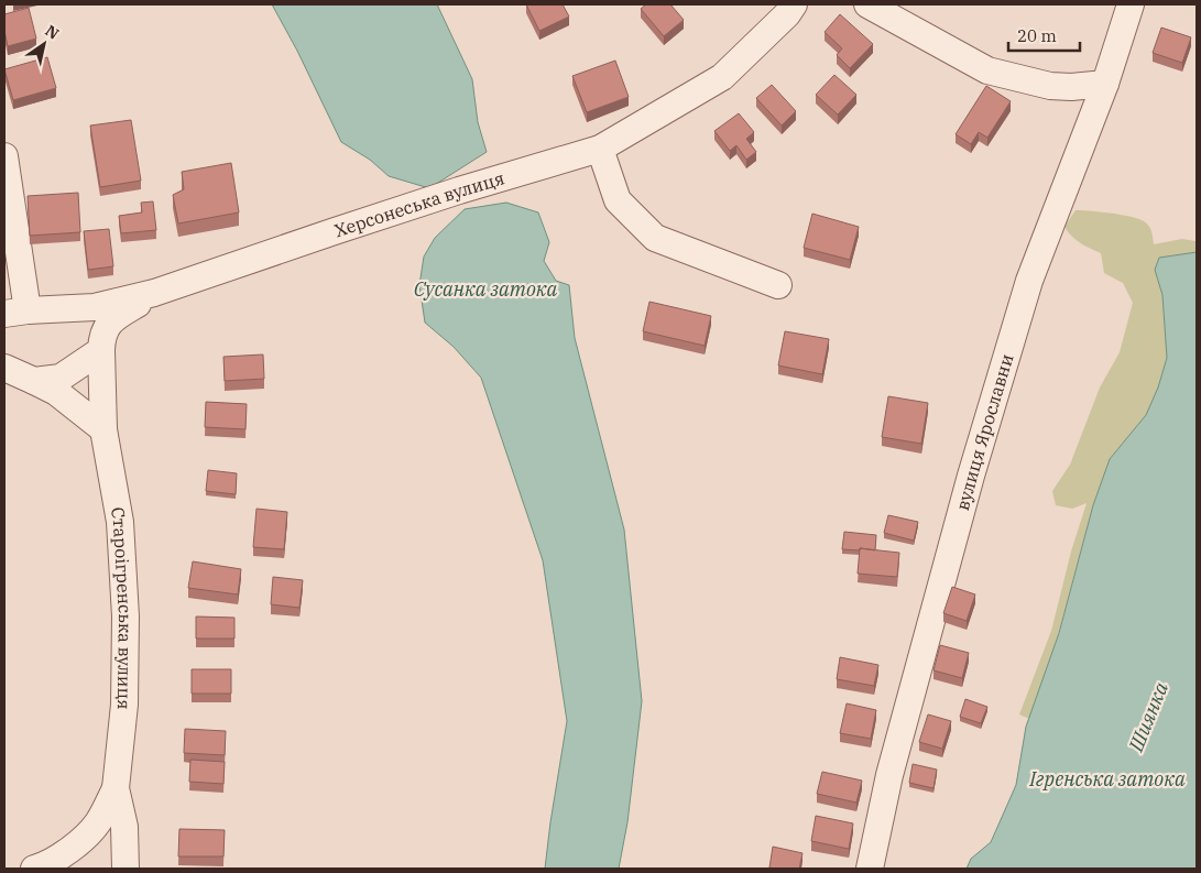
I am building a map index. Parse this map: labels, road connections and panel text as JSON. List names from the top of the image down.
{
  "streets": {
    "street": ["Херсонеська вулиця", "вулиця Ярославни", "Староігренська вулиця"]
  },
  "crossings": [
    ["Херсонеська вулиця", "Староігренська вулиця"]
  ],
  "water": ["Сусанка затока", "Шиянка", "Ігренська затока"],
  "scale_bar": "20 m",
  "north": "top right"
}
